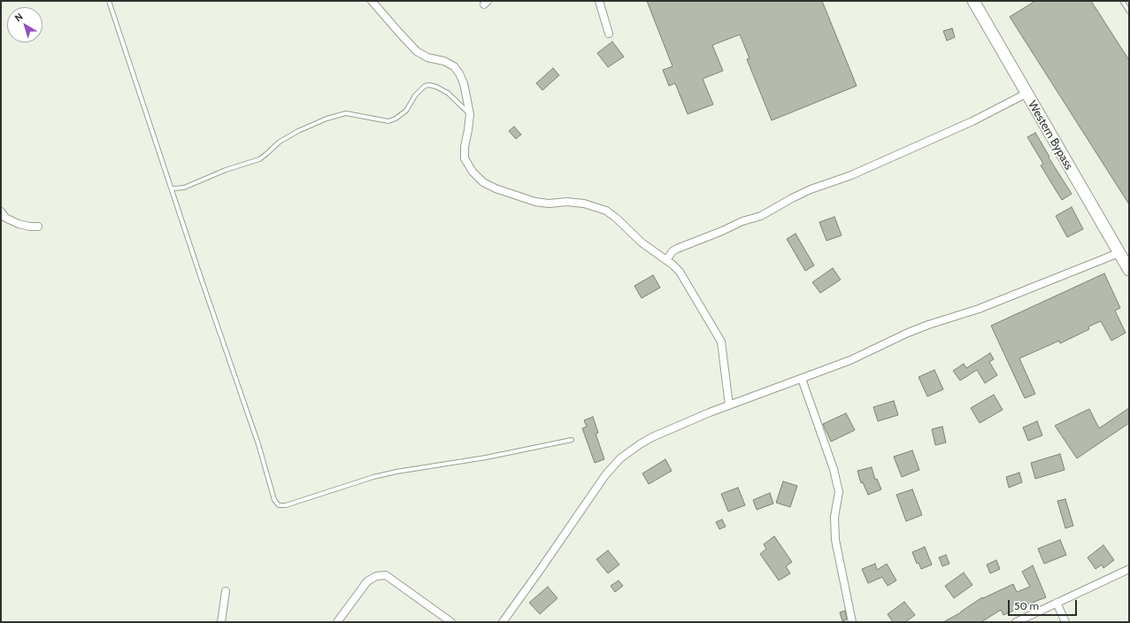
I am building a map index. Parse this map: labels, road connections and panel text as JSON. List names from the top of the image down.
{
  "streets": {
    "main road": ["Western Bypass"]
  },
  "scale_bar": "50 m",
  "north": "top left"
}
